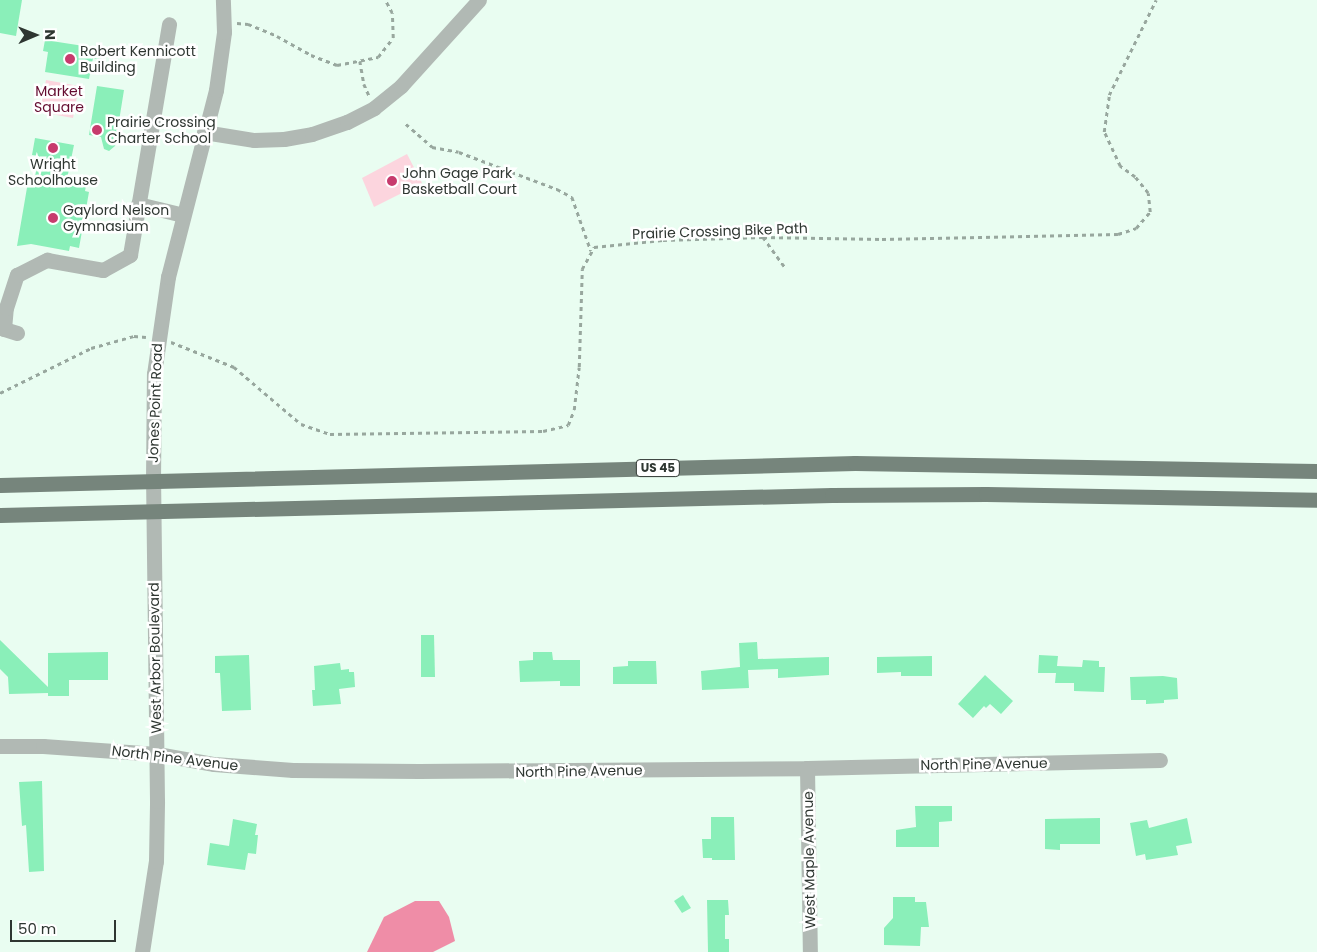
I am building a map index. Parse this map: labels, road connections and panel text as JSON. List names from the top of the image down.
{
  "streets": {
    "main road": ["US 45"],
    "street": [
      "Jones Point Road",
      "West Arbor Boulevard",
      "North Pine Avenue",
      "West Maple Avenue"
    ],
    "path": ["Prairie Crossing Bike Path"]
  },
  "crossings": [
    ["Jones Point Road", "US 45"],
    ["Jones Point Road", "West Arbor Boulevard"],
    ["West Arbor Boulevard", "North Pine Avenue"],
    ["North Pine Avenue", "West Maple Avenue"]
  ],
  "parks": ["Market Square"],
  "places": [
    "Robert Kennicott Building",
    "Prairie Crossing Charter School",
    "Wright Schoolhouse",
    "John Gage Park Basketball Court",
    "Gaylord Nelson Gymnasium"
  ],
  "scale_bar": "50 m",
  "north": "right"
}
